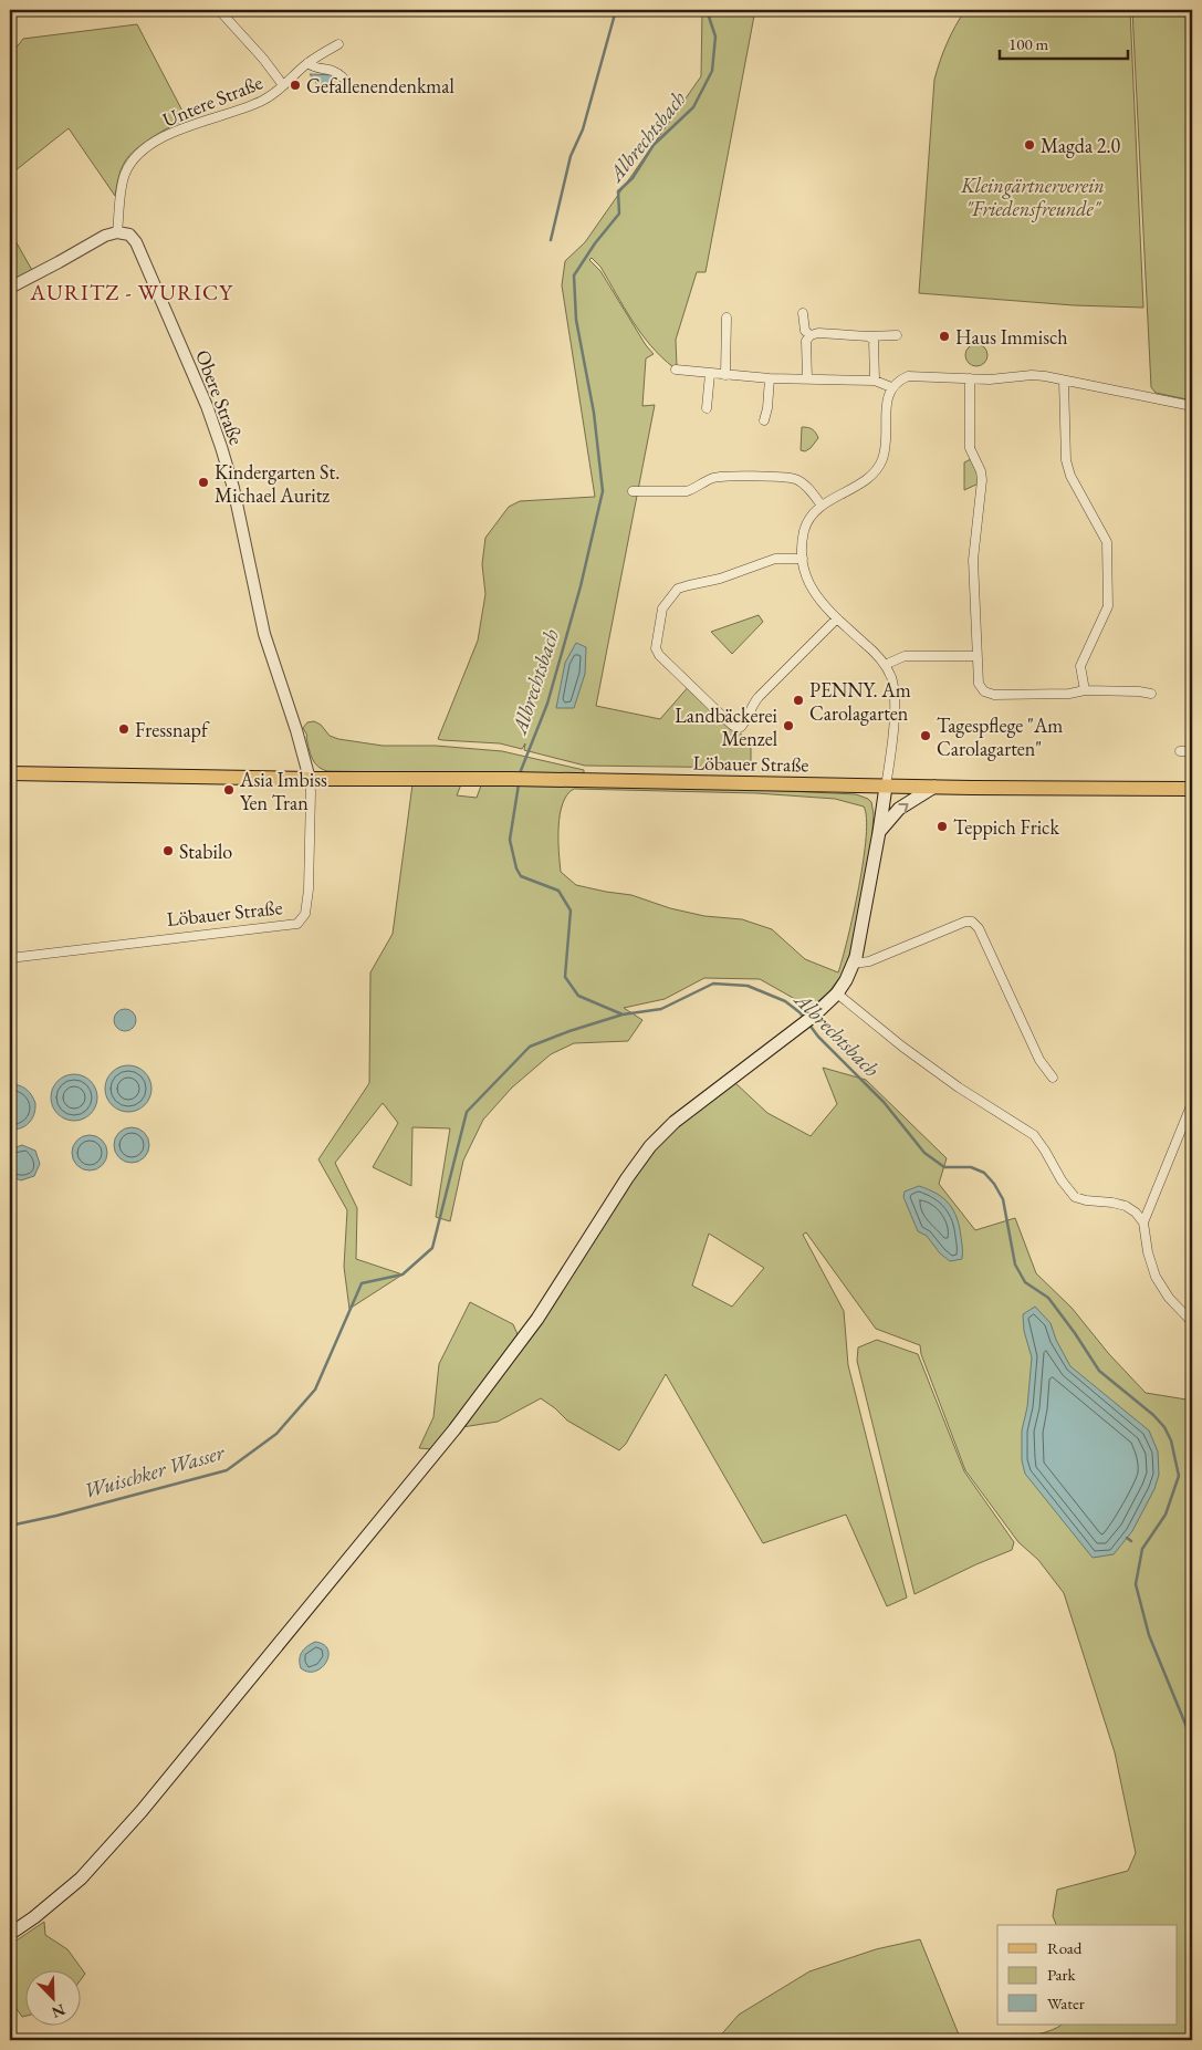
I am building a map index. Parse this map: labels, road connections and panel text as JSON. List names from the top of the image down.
{
  "streets": {
    "main road": ["Löbauer Straße"],
    "street": ["Untere Straße", "Obere Straße"]
  },
  "crossings": [
    ["Untere Straße", "Obere Straße"],
    ["Obere Straße", "Löbauer Straße"]
  ],
  "districts": ["AURITZ - WURICY"],
  "water": ["Albrechtsbach", "Wuischker Wasser"],
  "parks": ["Kleingärtnerverein \"Friedensfreunde\""],
  "places": [
    "Gefallenendenkmal",
    "Magda 2.0",
    "Haus Immisch",
    "Kindergarten St. Michael Auritz",
    "PENNY. Am Carolagarten",
    "Landbäckerei Menzel",
    "Fressnapf",
    "Tagespflege \"Am Carolagarten\"",
    "Asia Imbiss Yen Tran",
    "Teppich Frick",
    "Stabilo"
  ],
  "legend": ["Road", "Park", "Water"],
  "scale_bar": "100 m",
  "north": "bottom right"
}
